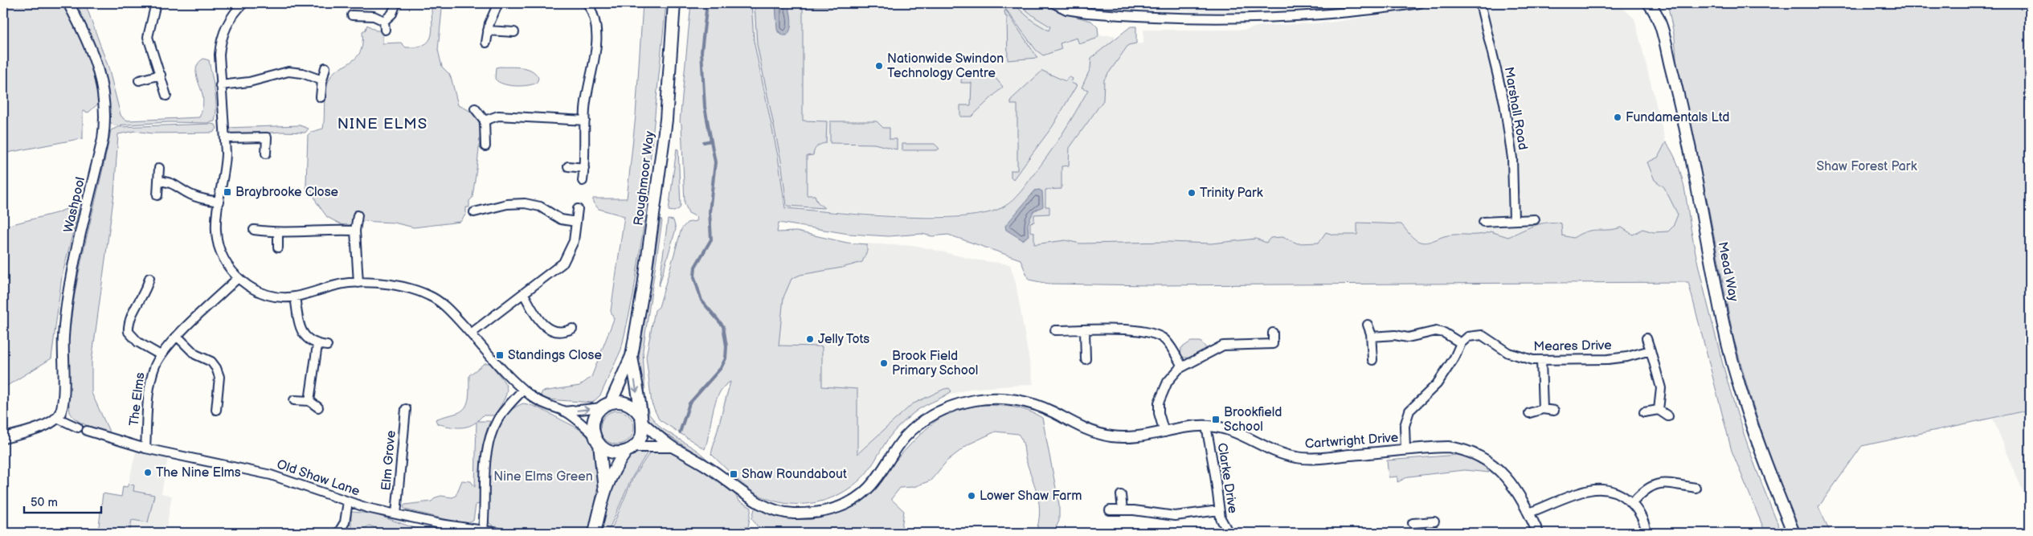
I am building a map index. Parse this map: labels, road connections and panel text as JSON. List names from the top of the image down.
{
  "streets": {
    "main road": ["Roughmoor Way", "Mead Way"],
    "street": [
      "Marshall Road",
      "Washpool",
      "Meares Drive",
      "The Elms",
      "Cartwright Drive",
      "Elm Grove",
      "Old Shaw Lane",
      "Clarke Drive"
    ]
  },
  "crossings": [
    ["Roughmoor Way", "Cartwright Drive"],
    ["The Elms", "Old Shaw Lane"],
    ["Cartwright Drive", "Clarke Drive"],
    ["Elm Grove", "Old Shaw Lane"]
  ],
  "districts": ["NINE ELMS"],
  "parks": ["Shaw Forest Park", "Nine Elms Green"],
  "places": {
    "other": [
      "Nationwide Swindon Technology Centre",
      "Fundamentals Ltd",
      "Trinity Park",
      "Jelly Tots",
      "Brook Field Primary School",
      "The Nine Elms",
      "Lower Shaw Farm"
    ],
    "transit": [
      "Braybrooke Close",
      "Standings Close",
      "Brookfield School",
      "Shaw Roundabout"
    ]
  },
  "scale_bar": "50 m"
}
